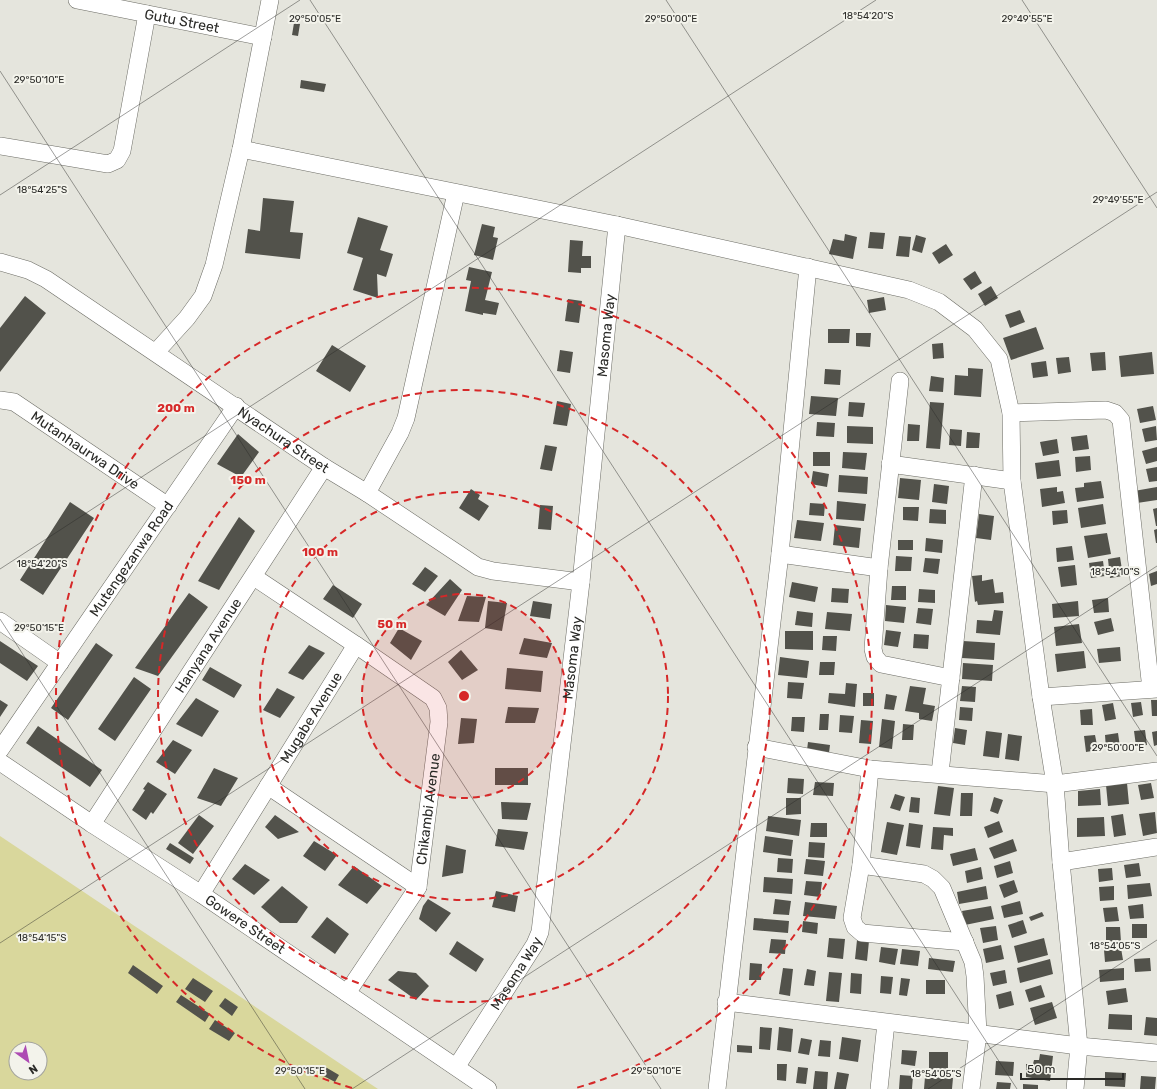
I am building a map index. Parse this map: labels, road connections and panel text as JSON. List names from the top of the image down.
{
  "streets": {
    "street": [
      "Gutu Street",
      "Masoma Way",
      "Nyachura Street",
      "Mutanhaurwa Drive",
      "Mutengezanwa Road",
      "Hanyana Avenue",
      "Mugabe Avenue",
      "Chikambi Avenue",
      "Gowere Street"
    ]
  },
  "crossings": [
    ["Masoma Way", "Nyachura Street"],
    ["Masoma Way", "Gowere Street"],
    ["Nyachura Street", "Mutengezanwa Road"],
    ["Nyachura Street", "Hanyana Avenue"],
    ["Mutanhaurwa Drive", "Mutengezanwa Road"],
    ["Hanyana Avenue", "Gowere Street"],
    ["Mugabe Avenue", "Chikambi Avenue"],
    ["Mugabe Avenue", "Gowere Street"],
    ["Chikambi Avenue", "Gowere Street"]
  ],
  "scale_bar": "50 m",
  "north": "bottom right",
  "coordinates": [
    "18°54'20\"S",
    "29°50'05\"E",
    "29°50'00\"E",
    "29°49'55\"E",
    "29°50'10\"E",
    "18°54'25\"S",
    "18°54'10\"S",
    "29°50'15\"E",
    "18°54'15\"S",
    "18°54'05\"S"
  ],
  "rings": [
    "200 m",
    "150 m",
    "100 m",
    "50 m"
  ]
}
